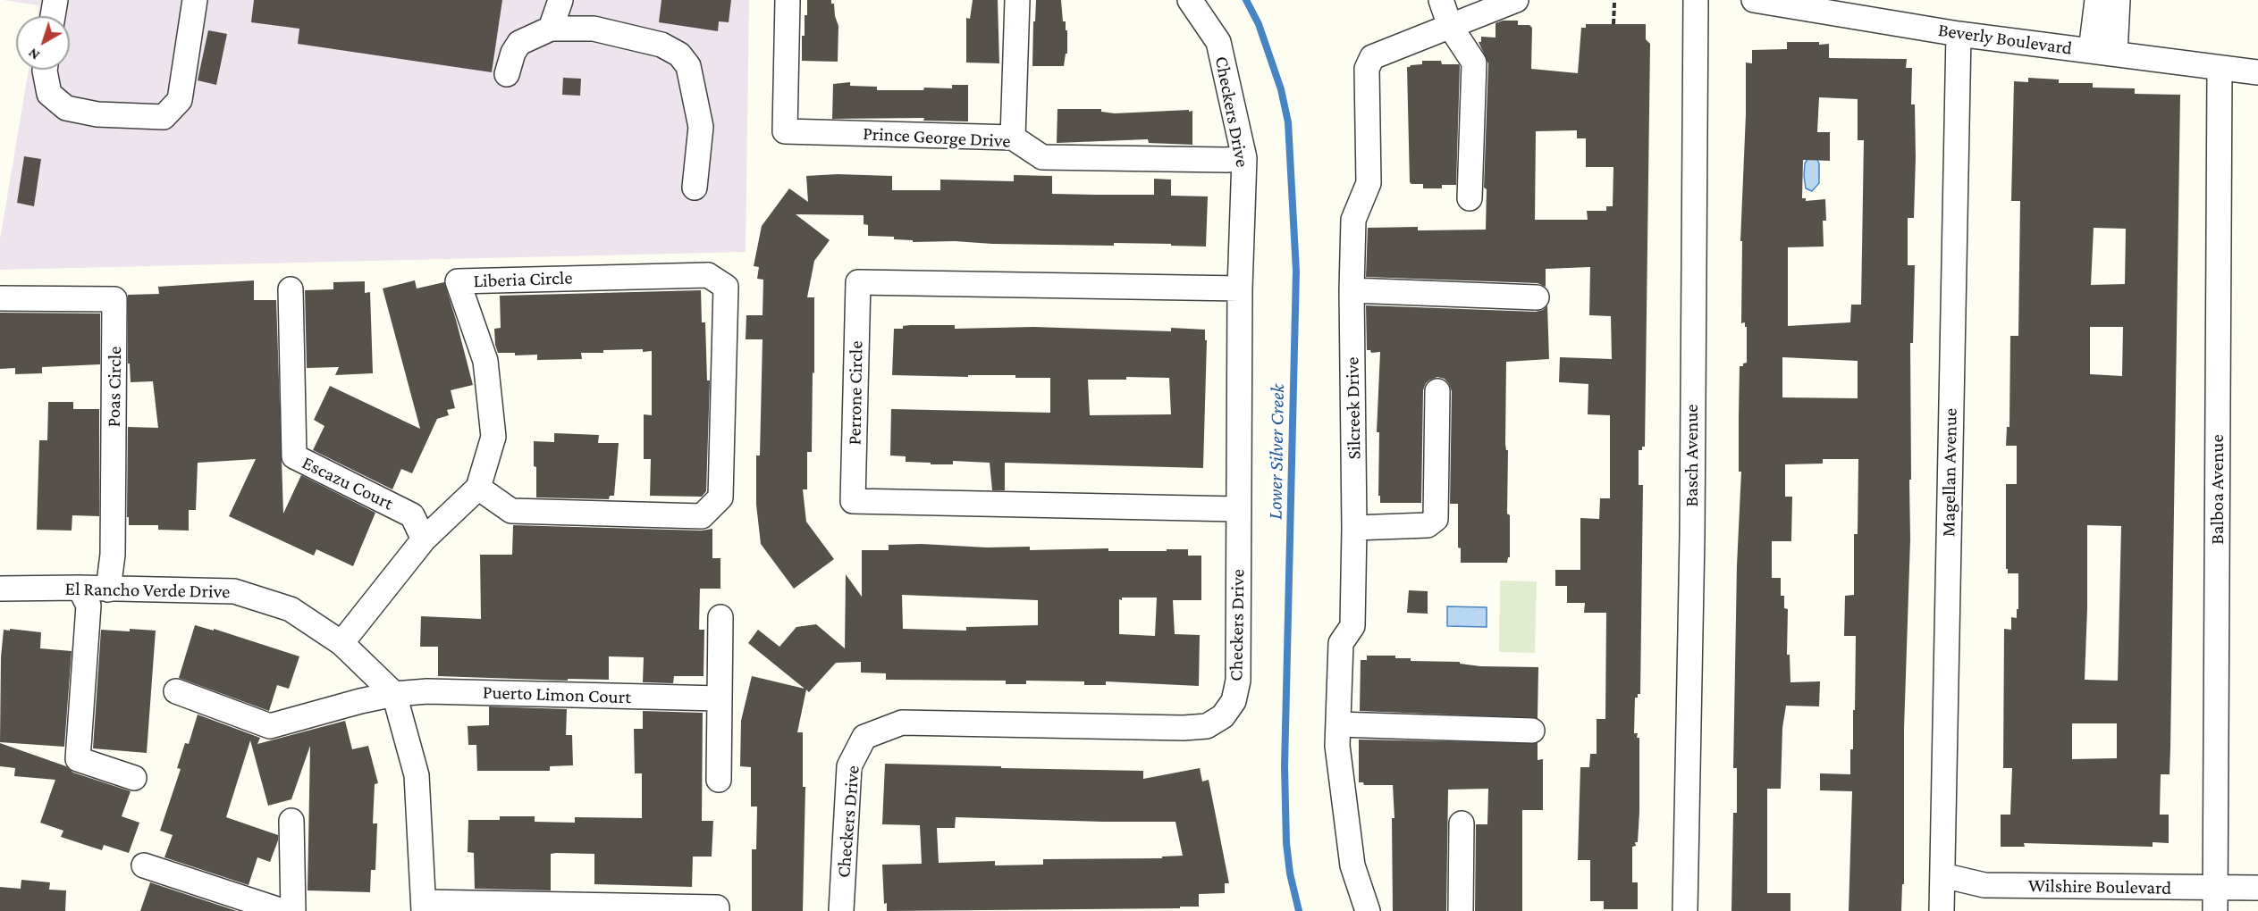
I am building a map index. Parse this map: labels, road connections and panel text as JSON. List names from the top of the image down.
{
  "streets": {
    "street": [
      "Beverly Boulevard",
      "Checkers Drive",
      "Prince George Drive",
      "Liberia Circle",
      "Poas Circle",
      "Perrone Circle",
      "Silcreek Drive",
      "Basch Avenue",
      "Magellan Avenue",
      "Escazu Court",
      "Balboa Avenue",
      "El Rancho Verde Drive",
      "Puerto Limon Court",
      "Wilshire Boulevard"
    ]
  },
  "crossings": [
    ["Beverly Boulevard", "Magellan Avenue"],
    ["Beverly Boulevard", "Balboa Avenue"],
    ["Checkers Drive", "Prince George Drive"],
    ["Checkers Drive", "Perrone Circle"],
    ["Poas Circle", "El Rancho Verde Drive"],
    ["Magellan Avenue", "Wilshire Boulevard"],
    ["Balboa Avenue", "Wilshire Boulevard"],
    ["El Rancho Verde Drive", "Puerto Limon Court"]
  ],
  "water": ["Lower Silver Creek"],
  "north": "bottom left"
}
